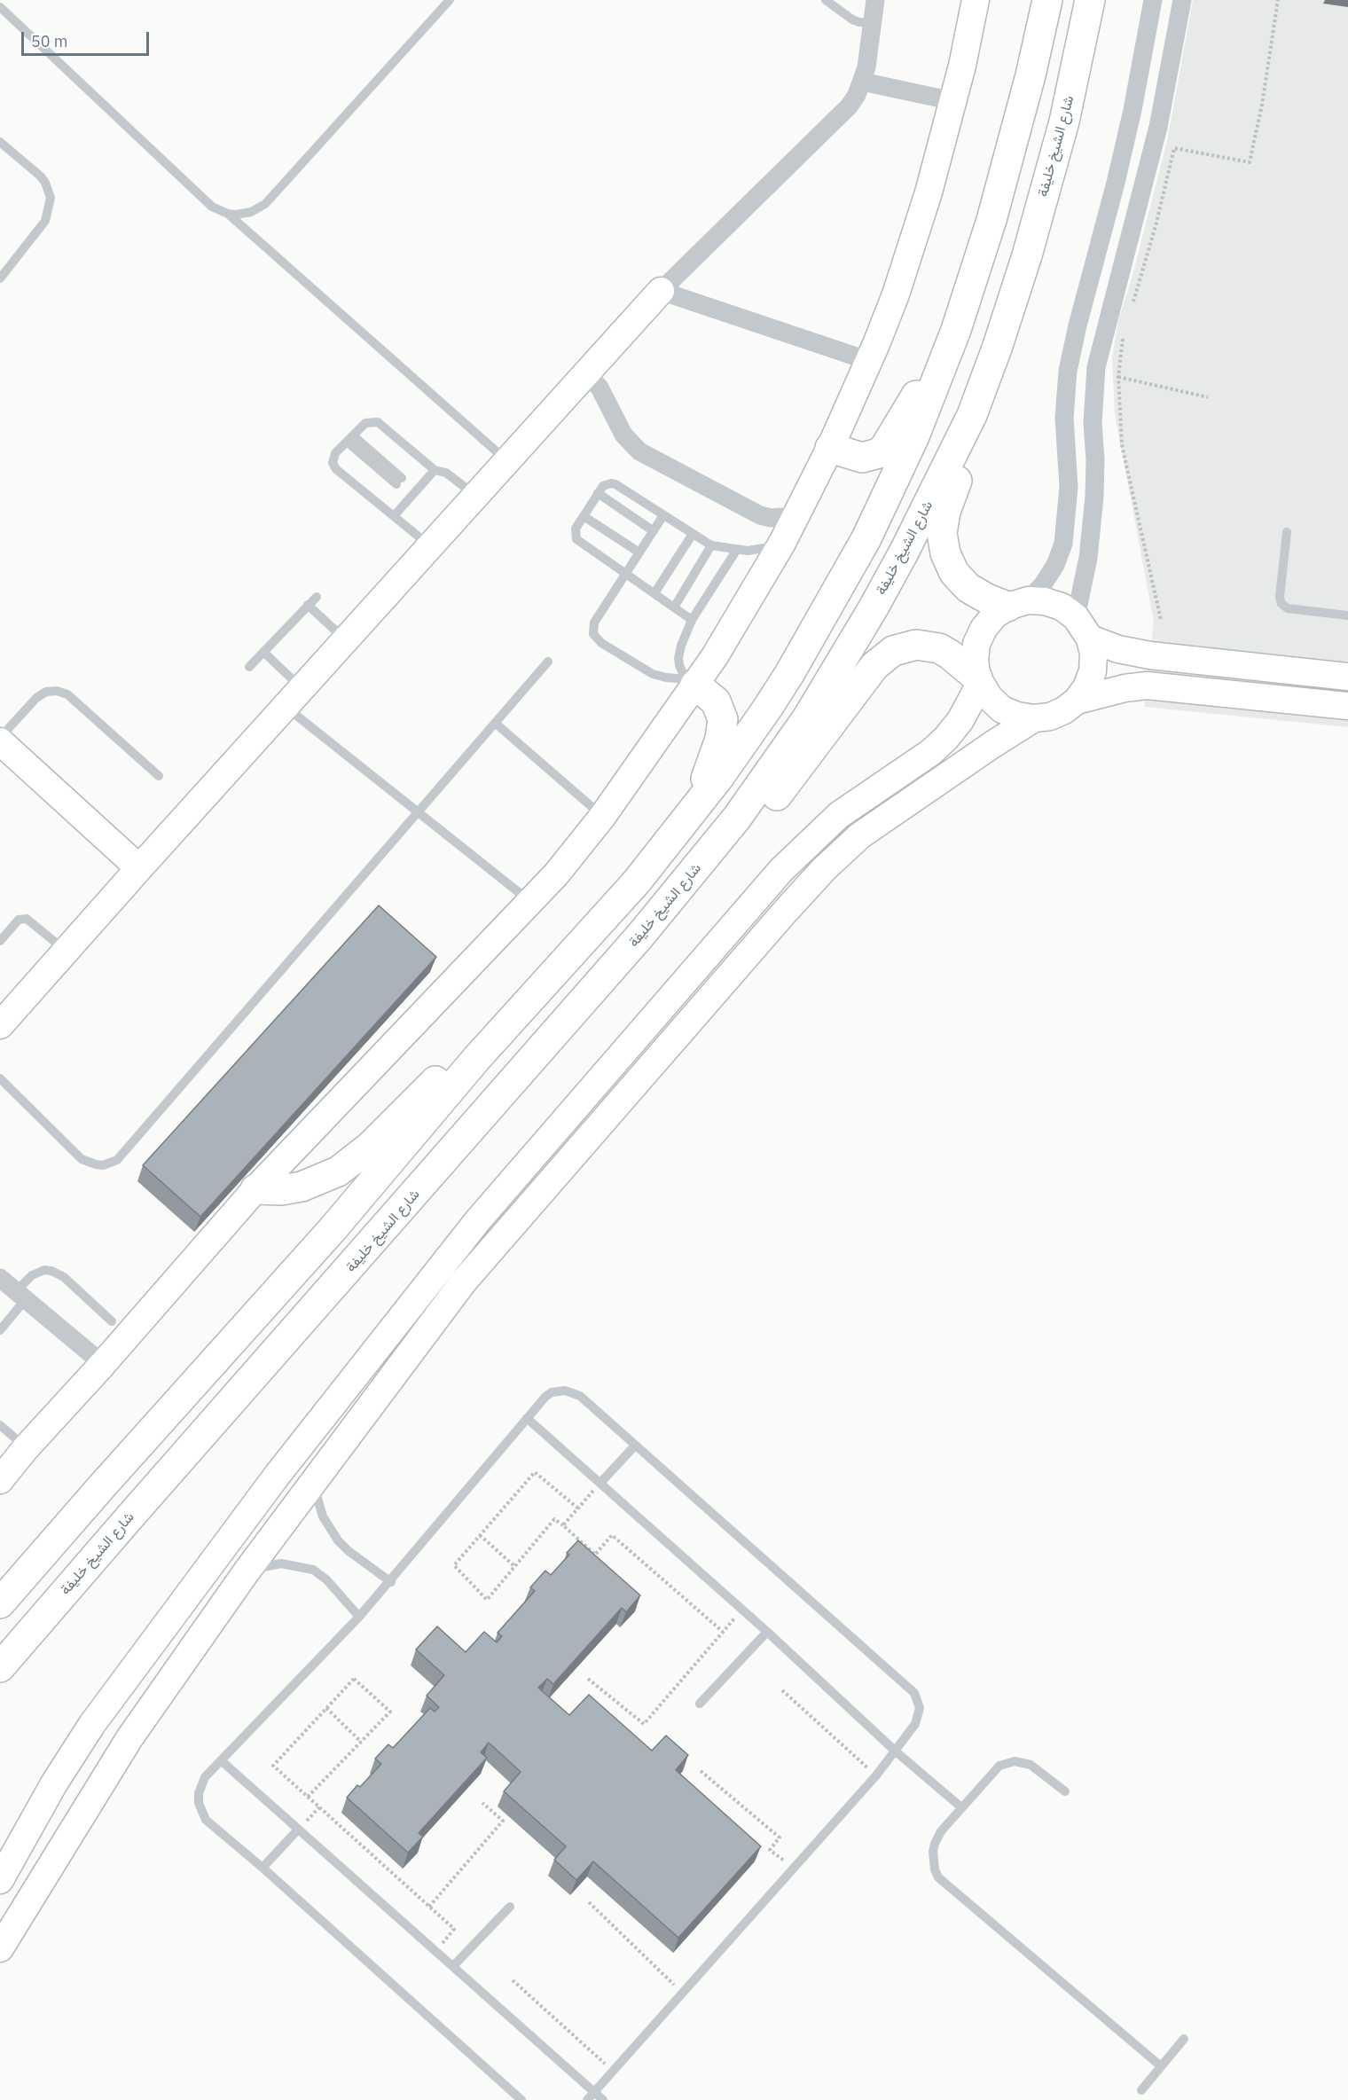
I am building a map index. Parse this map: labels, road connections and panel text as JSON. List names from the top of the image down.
{
  "streets": {
    "highway": ["شارع الشيخ خليفة"]
  },
  "scale_bar": "50 m"
}
